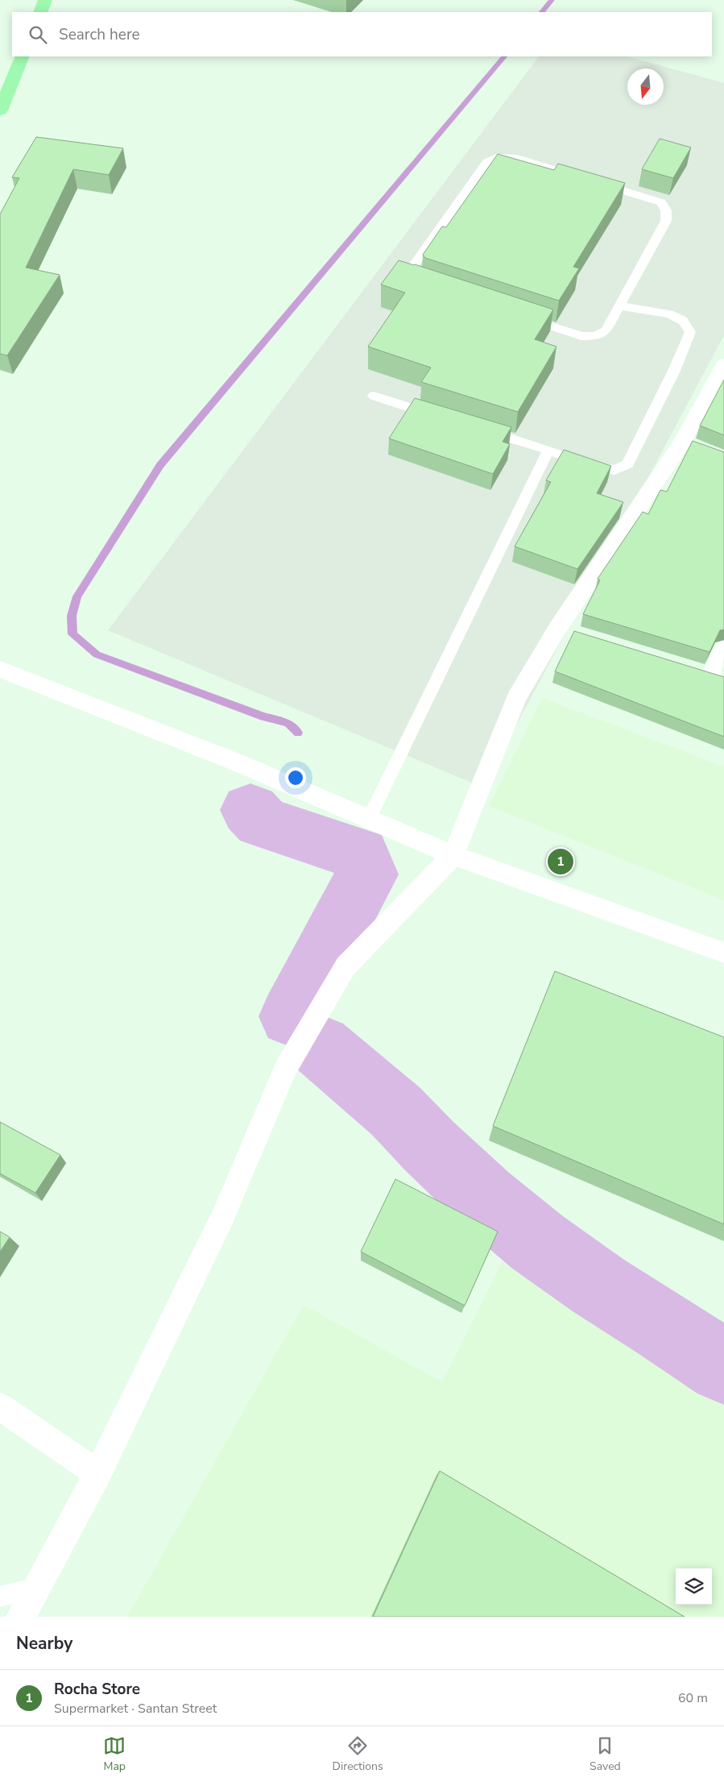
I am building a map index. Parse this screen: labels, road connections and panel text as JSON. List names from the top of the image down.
{
  "north": "bottom",
  "page": {
    "search": "Search here",
    "pins": "1",
    "heading": "Nearby",
    "list": [
      {
        "mark": "1",
        "name": "Rocha Store",
        "note": "Supermarket · Santan Street",
        "value": "60 m"
      }
    ],
    "nav": ["Map", "Directions", "Saved"]
  }
}
